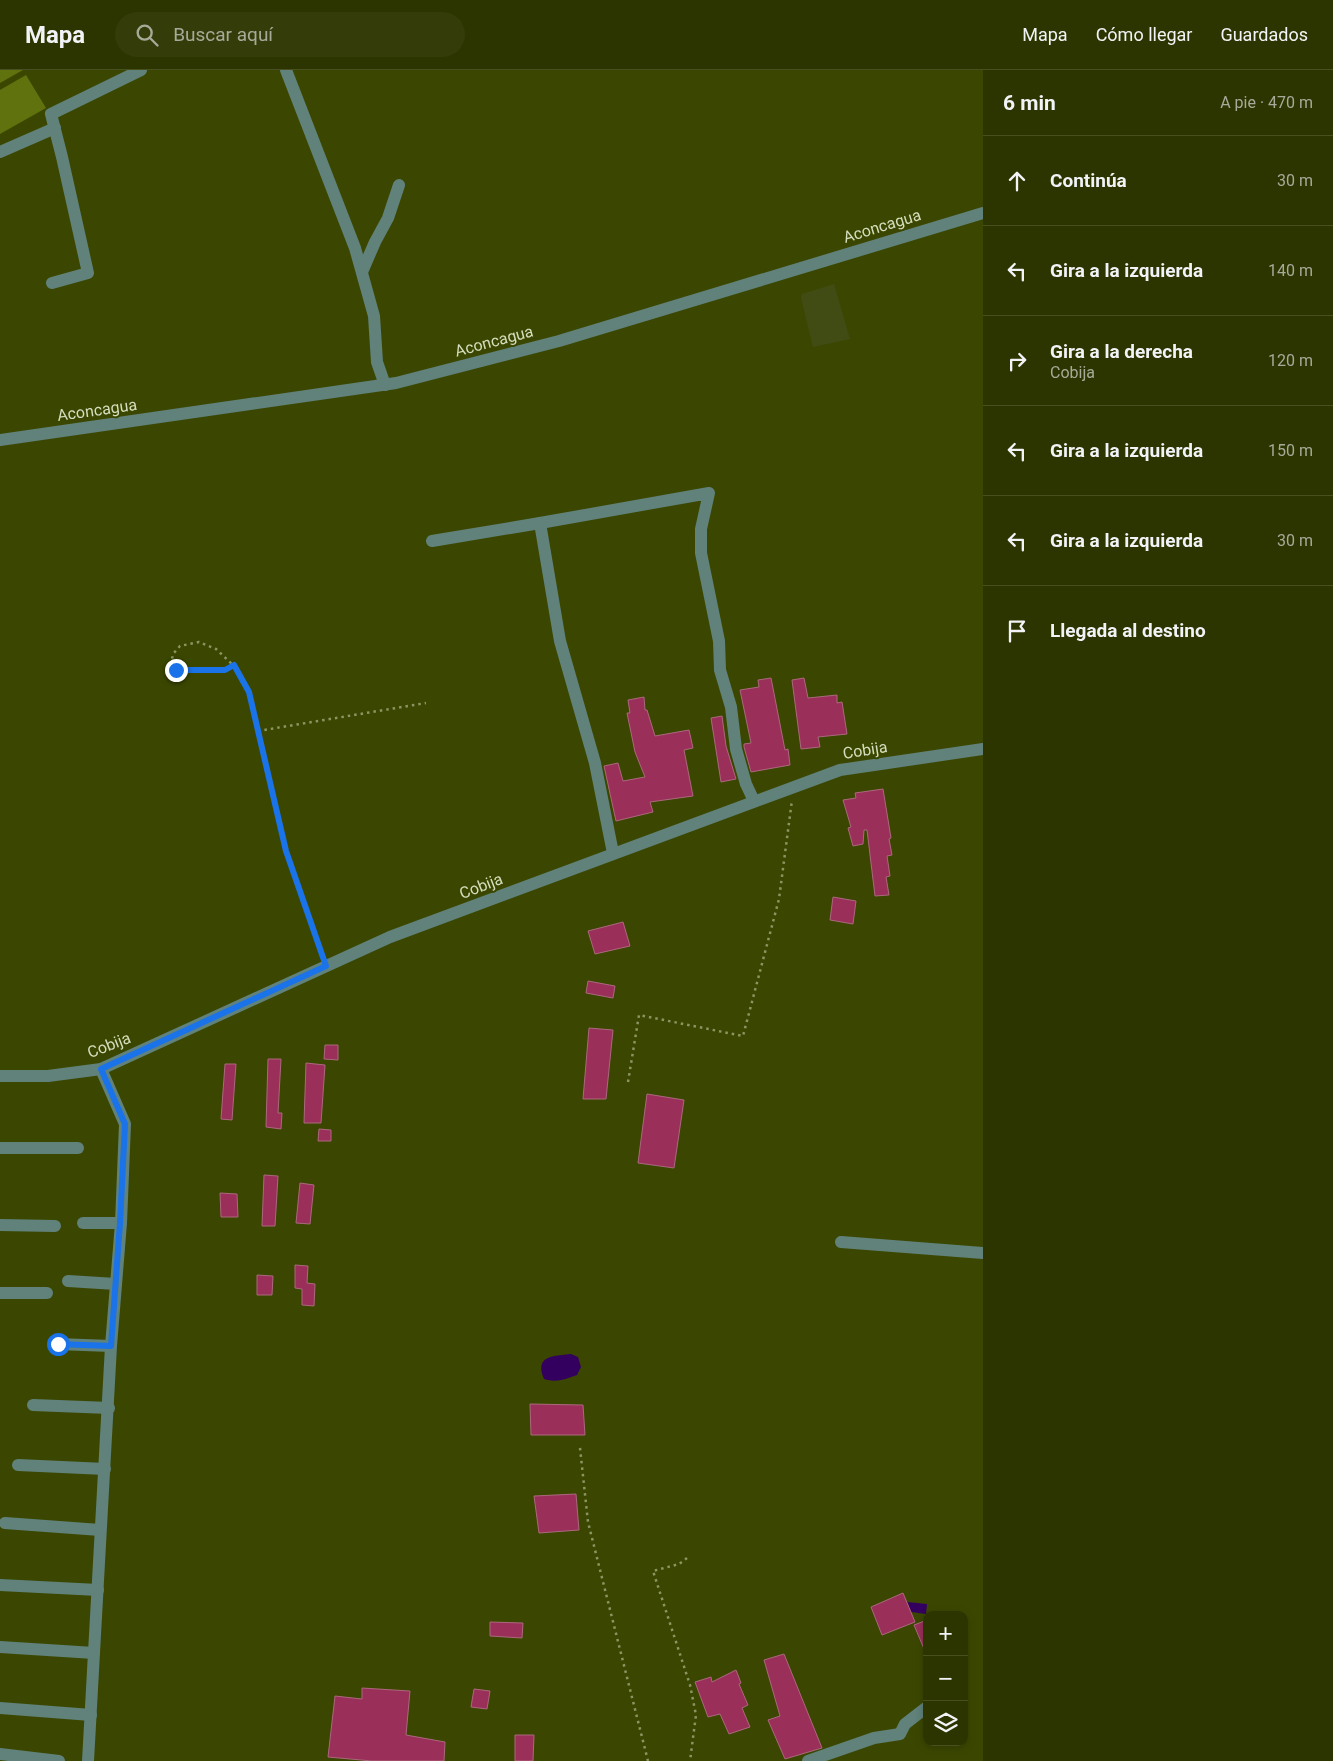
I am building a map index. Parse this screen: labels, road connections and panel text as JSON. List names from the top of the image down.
{
  "streets": {
    "street": ["Aconcagua", "Cobija"]
  },
  "page": {
    "header": "Mapa",
    "search": "Buscar aquí",
    "nav": ["Mapa", "Cómo llegar", "Guardados"],
    "heading": ["6 min", "A pie · 470 m"],
    "list": [
      ["Continúa", "30 m"],
      ["Gira a la izquierda", "140 m"],
      ["Gira a la derecha", "Cobija", "120 m"],
      ["Gira a la izquierda", "150 m"],
      ["Gira a la izquierda", "30 m"],
      "Llegada al destino"
    ],
    "map_buttons": ["+", "−"]
  }
}
